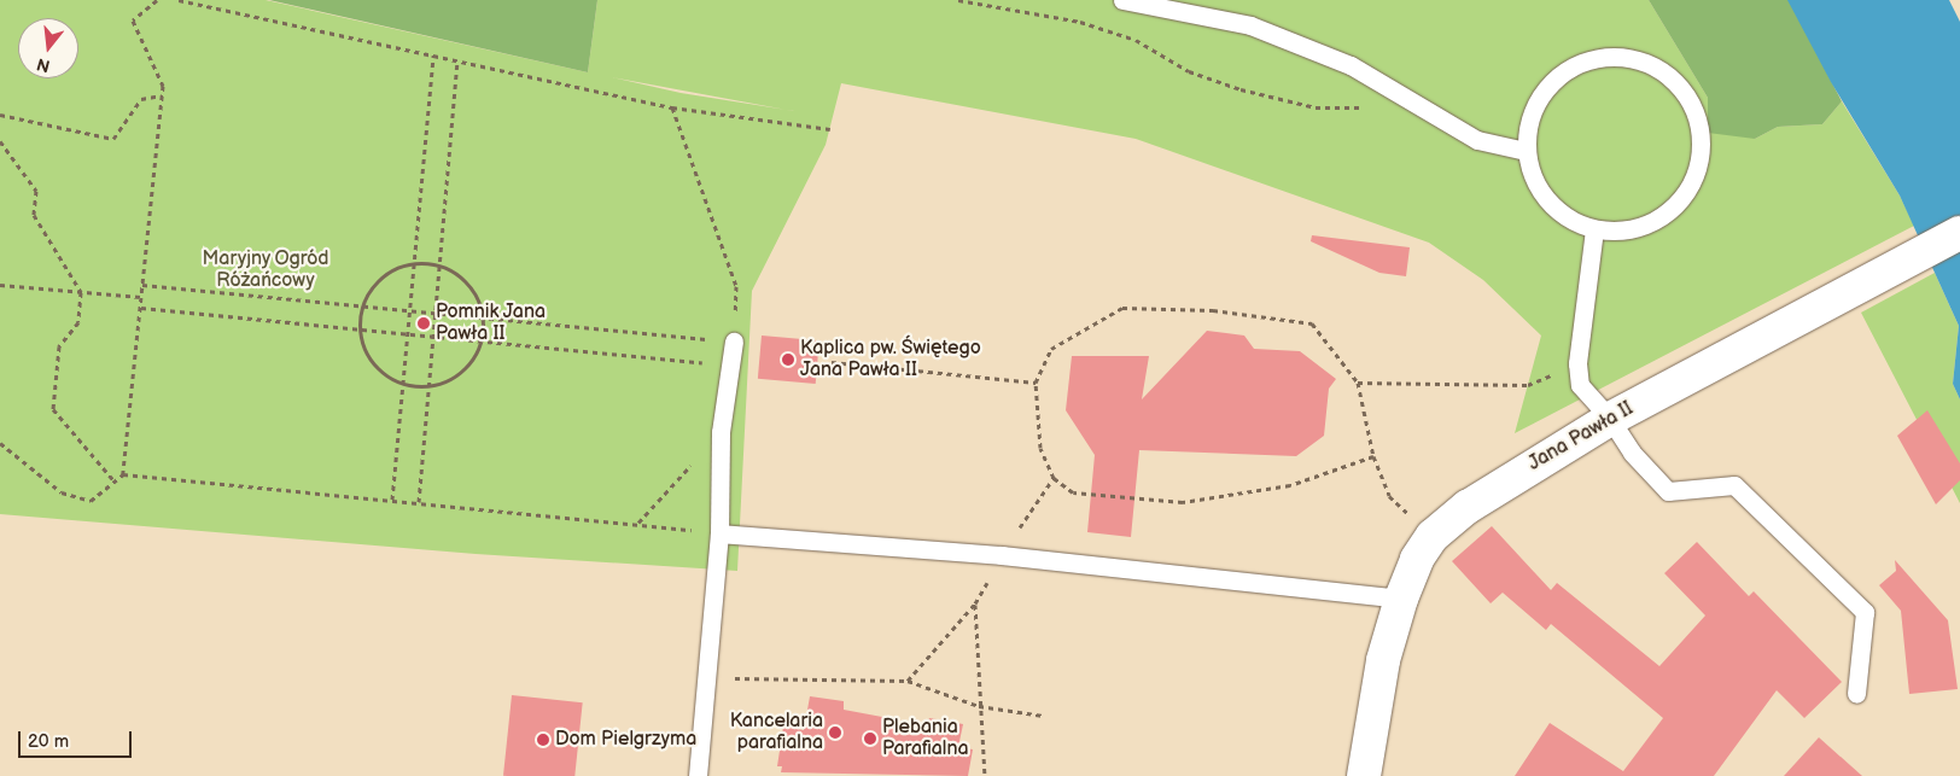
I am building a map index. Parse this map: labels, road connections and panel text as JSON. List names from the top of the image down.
{
  "streets": {
    "street": ["Jana Pawła II"]
  },
  "parks": ["Maryjny Ogród Różańcowy"],
  "places": [
    "Pomnik Jana Pawła II",
    "Kaplica pw. Świętego Jana Pawła II",
    "Kancelaria parafialna",
    "Plebania Parafialna",
    "Dom Pielgrzyma"
  ],
  "scale_bar": "20 m",
  "north": "bottom"
}
